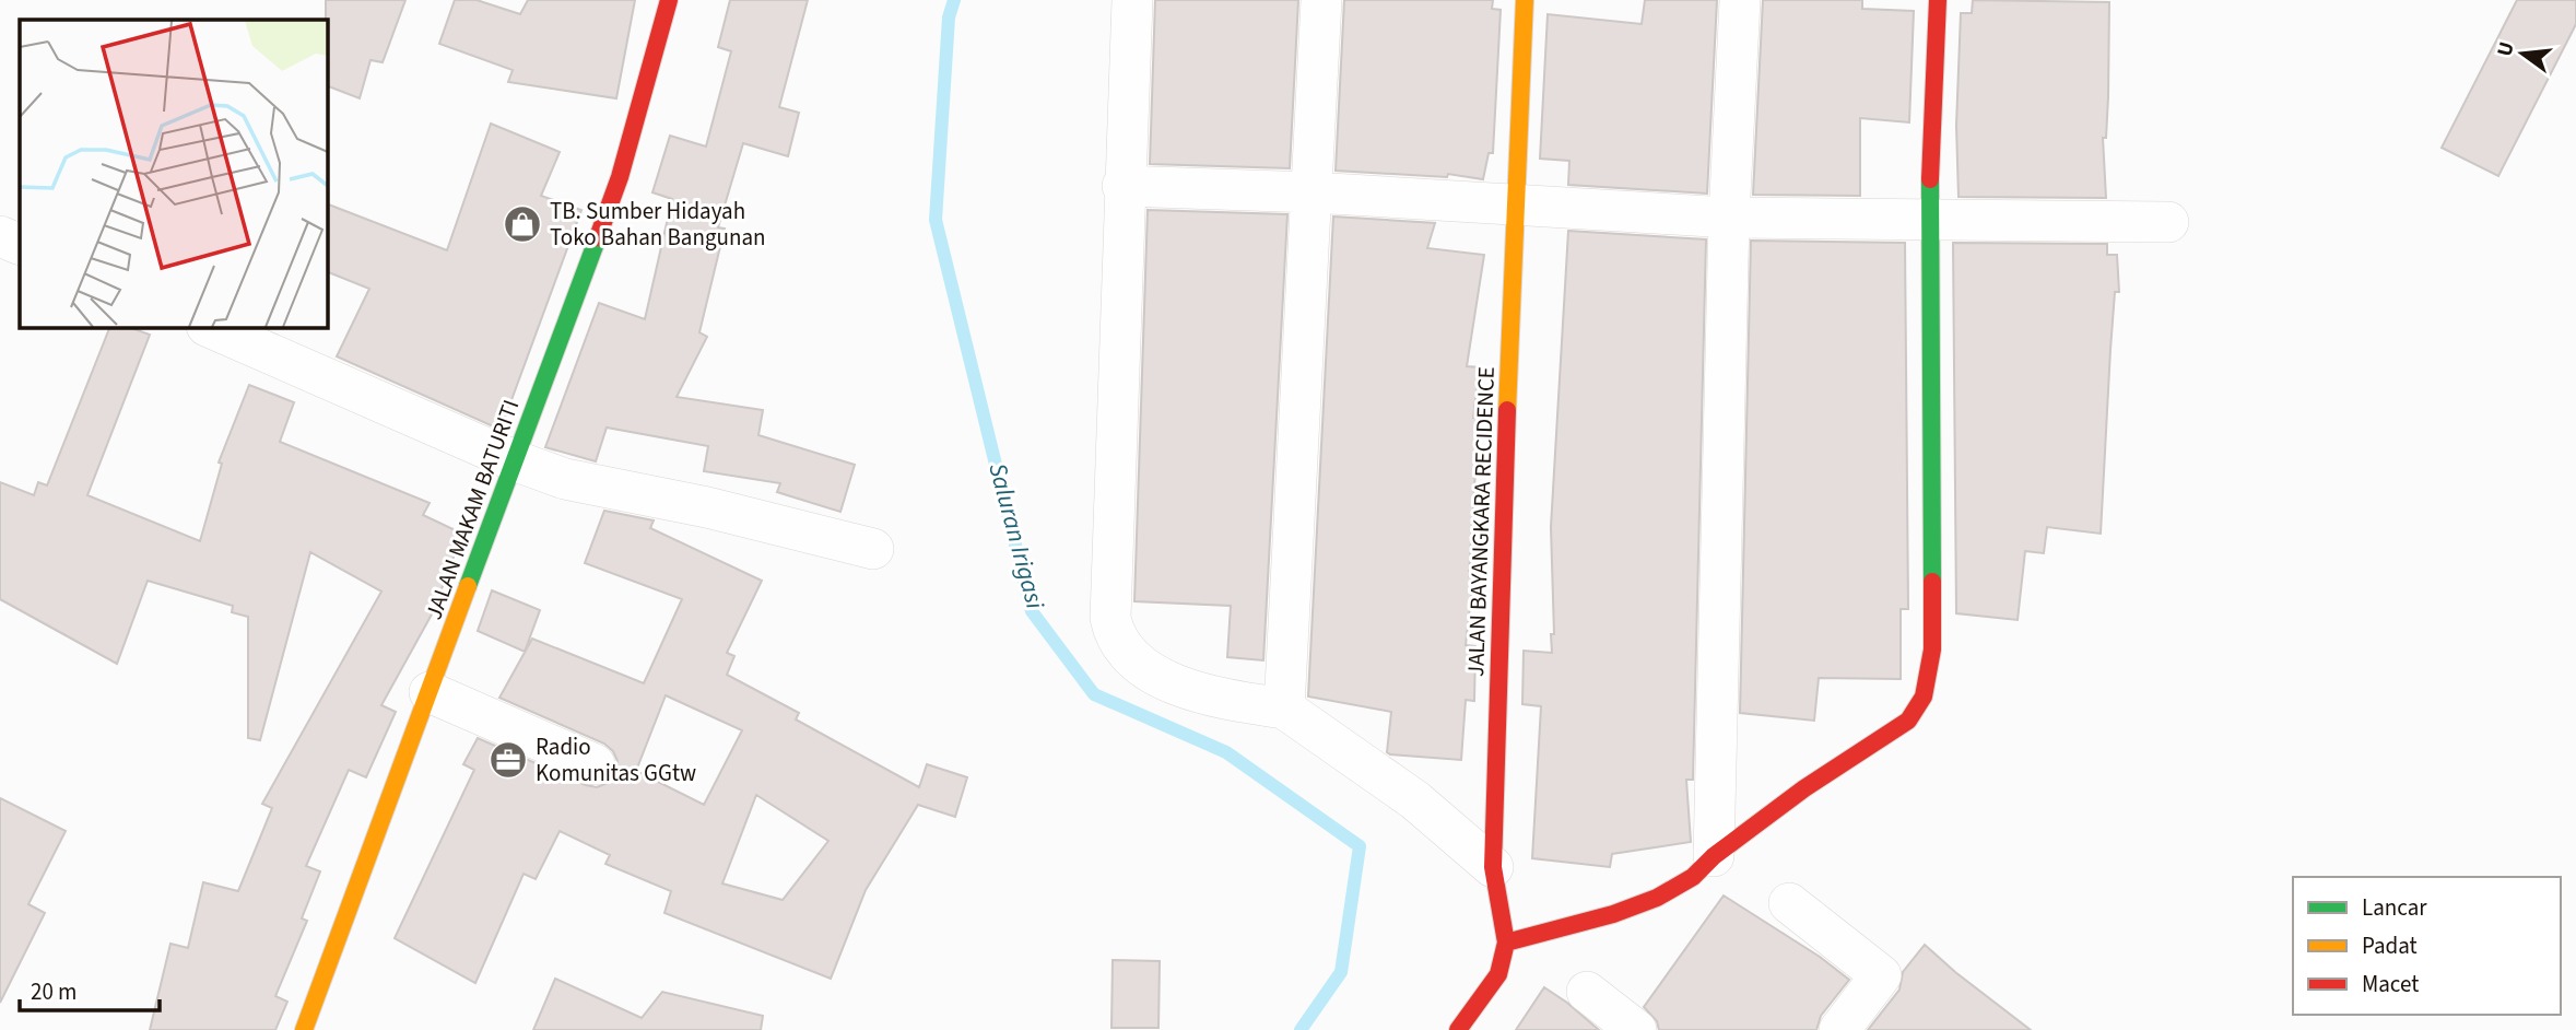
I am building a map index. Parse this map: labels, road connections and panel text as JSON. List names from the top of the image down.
{
  "streets": {
    "street": ["JALAN MAKAM BATURITI", "JALAN BAYANGKARA RECIDENCE"]
  },
  "water": ["Saluran Irigasi"],
  "places": {
    "shop": ["TB. Sumber Hidayah Toko Bahan Bangunan"],
    "office": ["Radio Komunitas GGtw"]
  },
  "legend": ["Lancar", "Padat", "Macet"],
  "scale_bar": "20 m",
  "north": "left"
}
